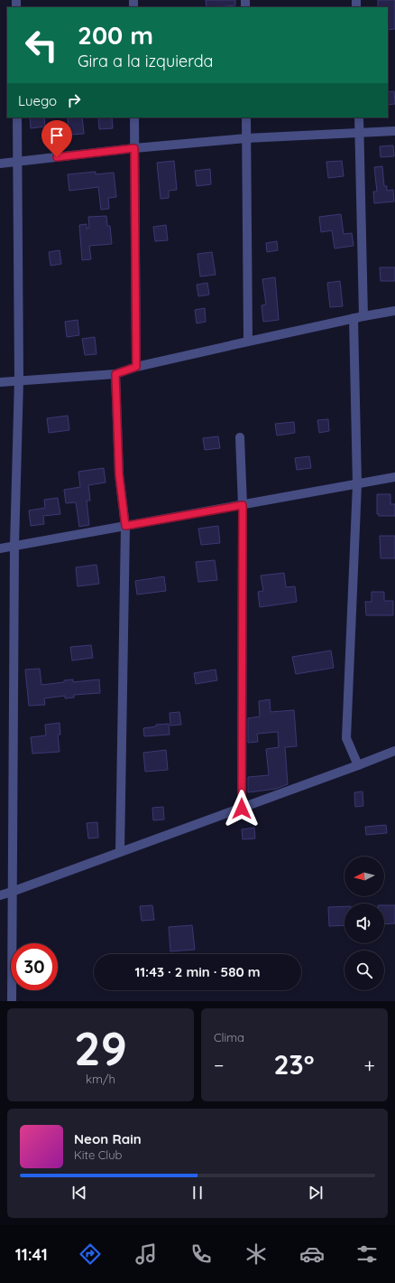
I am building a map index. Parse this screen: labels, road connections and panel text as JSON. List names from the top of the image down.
{
  "north": "left",
  "page": {
    "turn": ["200 m", "Gira a la izquierda"],
    "then": "Luego",
    "limit": "30",
    "trip": "11:43 · 2 min · 580 m",
    "tile": [
      ["29", "km/h"],
      "Clima"
    ],
    "heat": ["−", "23°", "+"],
    "song": ["Neon Rain", "Kite Club"],
    "tabs": "11:41"
  }
}
